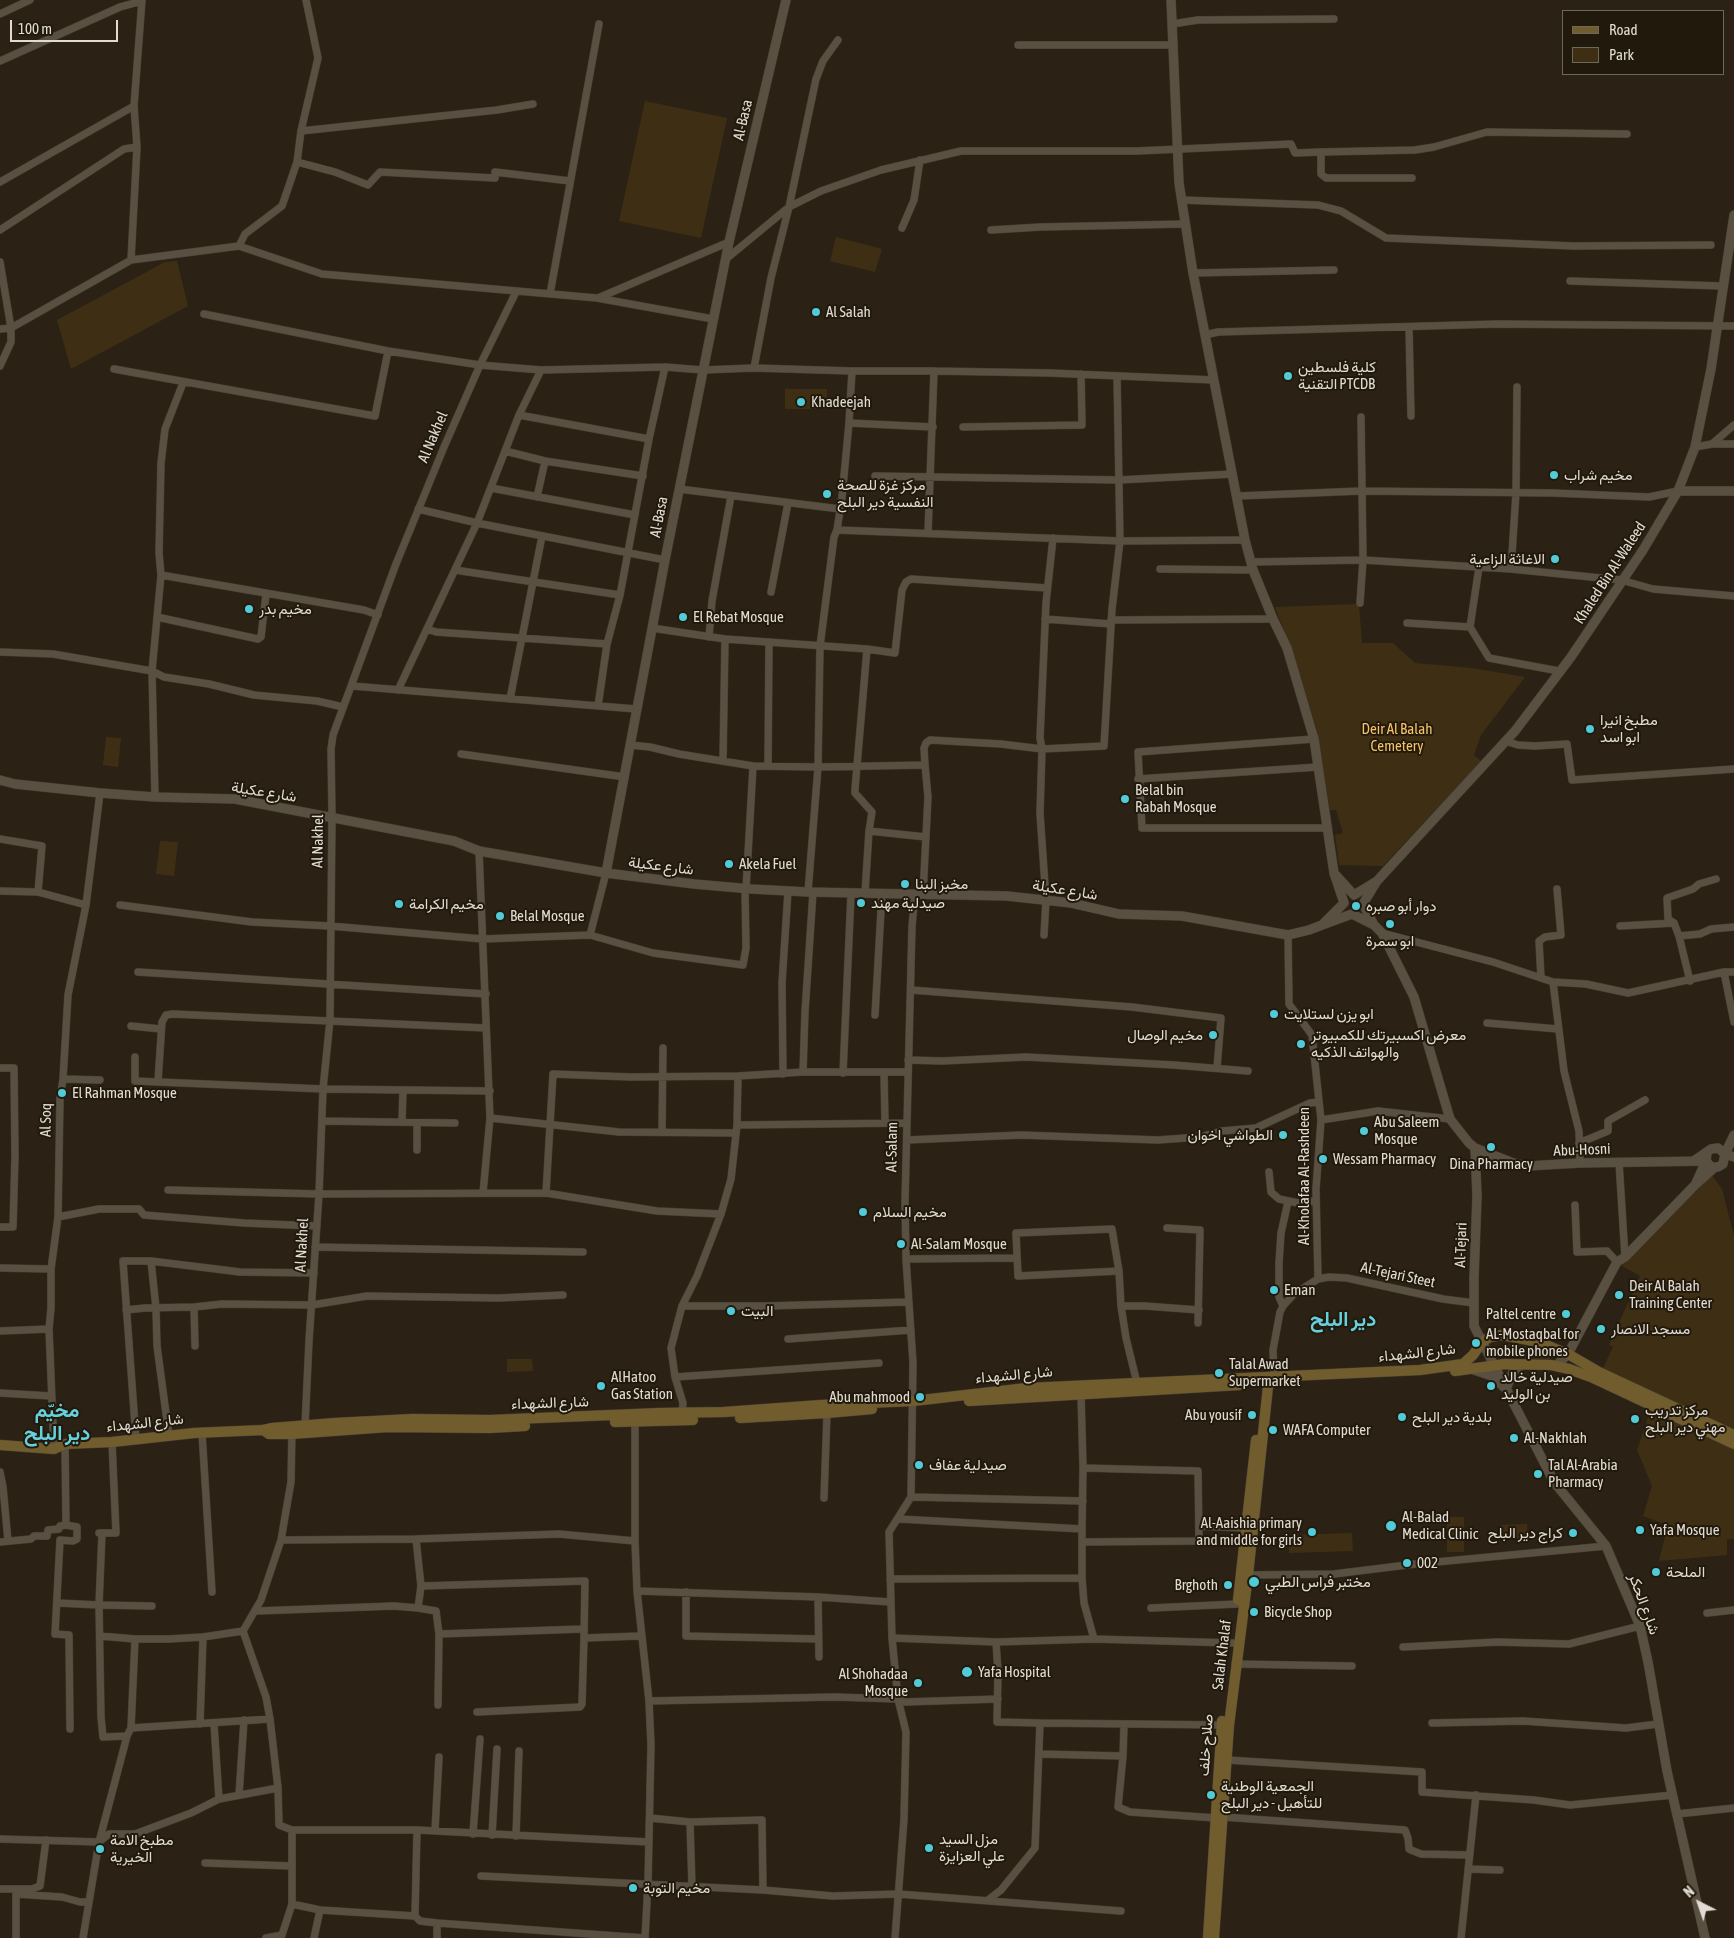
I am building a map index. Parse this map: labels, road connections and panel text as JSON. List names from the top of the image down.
{
  "streets": {
    "main road": ["شارع الشهداء", "Salah Khalaf", "صلاح خلف"],
    "street": [
      "Al-Basa",
      "Al Nakhel",
      "Khaled Bin Al-Waleed",
      "شارع عكيلة",
      "Al Soq",
      "Al-Salam",
      "Abu-Hosni",
      "Al-Kholafaa Al-Rashdeen",
      "Al-Tejari",
      "Al-Tejari Steet",
      "شارع الحكر"
    ]
  },
  "crossings": [
    ["Al-Basa", "شارع عكيلة"],
    ["Al Nakhel", "شارع عكيلة"],
    ["Al Nakhel", "شارع الشهداء"],
    ["شارع عكيلة", "Al Soq"],
    ["شارع عكيلة", "Al-Salam"],
    ["شارع عكيلة", "Al-Kholafaa Al-Rashdeen"],
    ["Al Soq", "شارع الشهداء"],
    ["Al-Salam", "شارع الشهداء"],
    ["Abu-Hosni", "Al-Tejari"],
    ["Al-Kholafaa Al-Rashdeen", "Al-Tejari Steet"],
    ["Al-Tejari", "Al-Tejari Steet"],
    ["Al-Tejari", "شارع الشهداء"],
    ["Al-Tejari", "شارع الحكر"],
    ["شارع الشهداء", "شارع الحكر"],
    ["شارع الشهداء", "Salah Khalaf"],
    ["شارع الشهداء", "صلاح خلف"],
    ["Salah Khalaf", "صلاح خلف"]
  ],
  "districts": ["دير البلح", "مخيّم دير البلح"],
  "parks": ["Deir Al Balah Cemetery"],
  "places": [
    "Al Salah",
    "كلية فلسطين التقنية PTCDB",
    "Khadeejah",
    "مخيم شراب",
    "مركز غزة للصحة النفسية دير البلح",
    "الاغاثة الزاعية",
    "مخيم بدر",
    "El Rebat Mosque",
    "مطبخ انيرا ابو اسد",
    "Belal bin Rabah Mosque",
    "Akela Fuel",
    "مخبز البنا",
    "صيدلية مهند",
    "مخيم الكرامة",
    "دوار أبو صبره",
    "Belal Mosque",
    "ابو سمرة",
    "ابو يزن لستلايت",
    "مخيم الوصال",
    "معرض اكسبيرتك للكمبيوتر والهواتف الذكيه",
    "El Rahman Mosque",
    "Abu Saleem Mosque",
    "الطواشي اخوان",
    "Dina Pharmacy",
    "Wessam Pharmacy",
    "مخيم السلام",
    "Al-Salam Mosque",
    "Eman",
    "Deir Al Balah Training Center",
    "البيت",
    "Paltel centre",
    "مسجد الانصار",
    "AL-Mostaqbal for mobile phones",
    "Talal Awad Supermarket",
    "AlHatoo Gas Station",
    "صيدلية خالد بن الوليد",
    "Abu mahmood",
    "Abu yousif",
    "بلدية دير البلح",
    "مركز تدريب مهني دير البلح",
    "WAFA Computer",
    "Al-Nakhlah",
    "صيدلية عفاف",
    "Tal Al-Arabia Pharmacy",
    "Al-Balad Medical Clinic",
    "Yafa Mosque",
    "Al-Aaishia primary and middle for girls",
    "كراج دير البلح",
    "002",
    "الملحة",
    "مختبر فراس الطبي",
    "Brghoth",
    "Bicycle Shop",
    "Yafa Hospital",
    "Al Shohadaa Mosque",
    "الجمعية الوطنية للتأهيل - دير البلح",
    "مزل السيد علي العزايزة",
    "مطبخ الامة الخيرية",
    "مخيم التوبة"
  ],
  "legend": ["Road", "Park"],
  "scale_bar": "100 m",
  "north": "top left"
}
